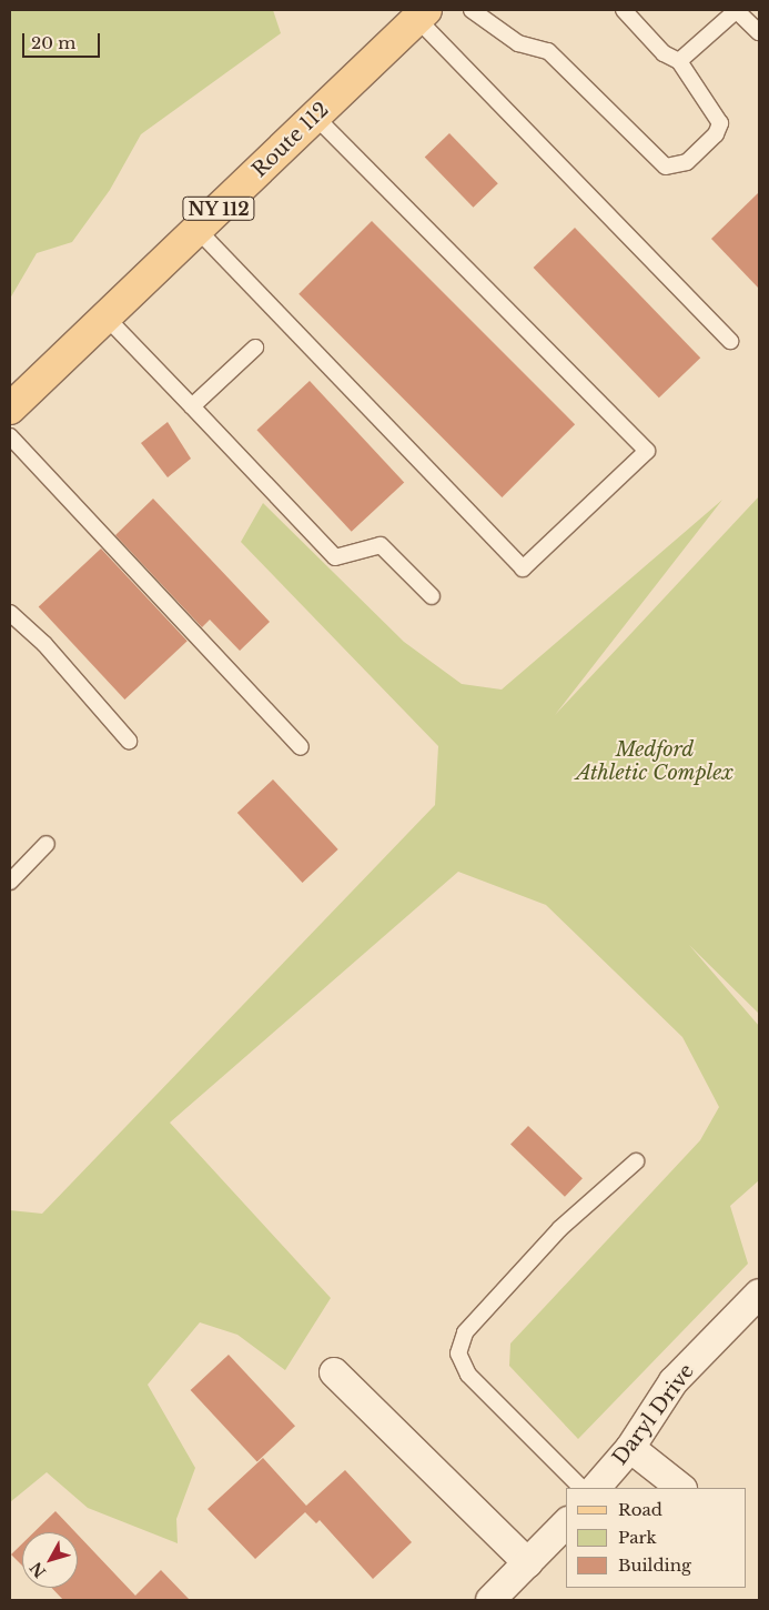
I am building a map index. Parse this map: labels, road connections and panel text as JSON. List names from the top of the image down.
{
  "streets": {
    "main road": ["Route 112", "NY 112"],
    "street": ["Daryl Drive"]
  },
  "parks": ["Medford Athletic Complex"],
  "legend": ["Road", "Park", "Building"],
  "scale_bar": "20 m",
  "north": "bottom left"
}
